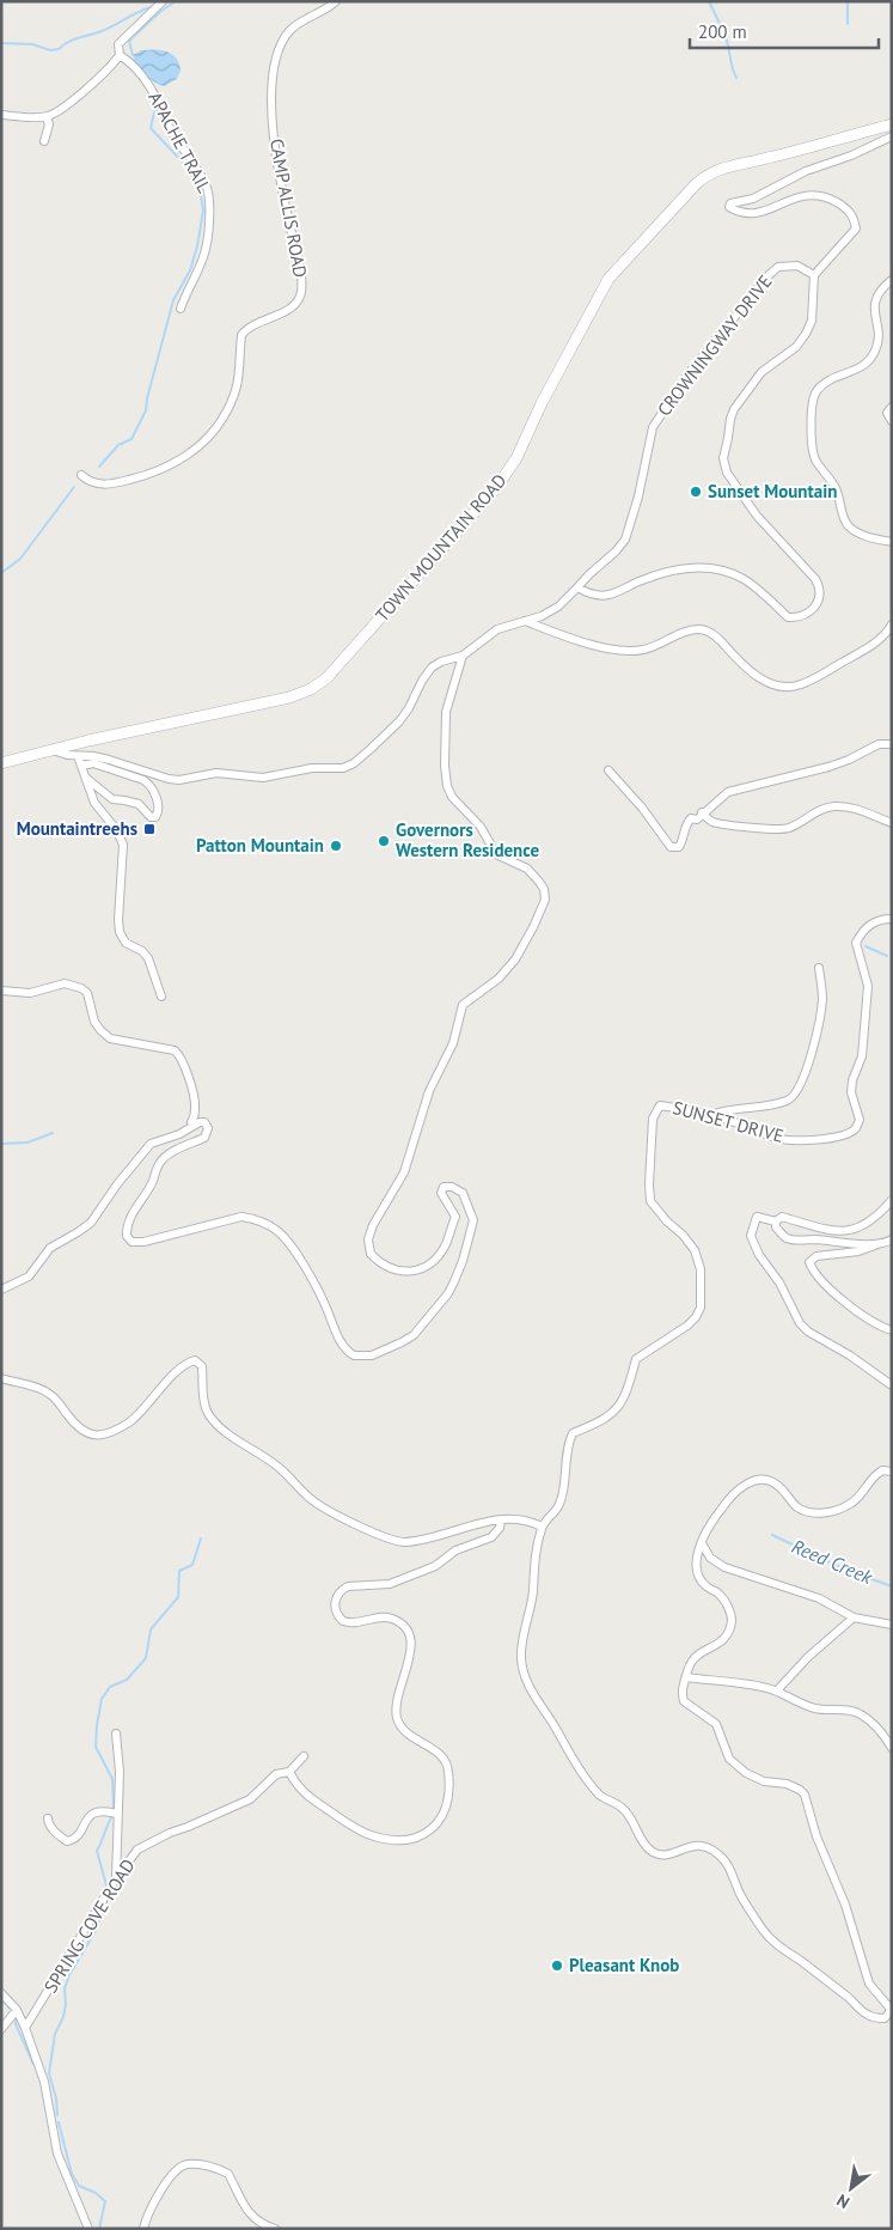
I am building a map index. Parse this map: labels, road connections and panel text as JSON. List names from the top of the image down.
{
  "streets": {
    "main road": ["TOWN MOUNTAIN ROAD"],
    "street": [
      "APACHE TRAIL",
      "CAMP ALLIS ROAD",
      "CROWNINGWAY DRIVE",
      "SUNSET DRIVE",
      "SPRING COVE ROAD"
    ]
  },
  "crossings": [
    ["CROWNINGWAY DRIVE", "TOWN MOUNTAIN ROAD"]
  ],
  "water": ["Reed Creek"],
  "places": {
    "other": [
      "Sunset Mountain",
      "Governors Western Residence",
      "Patton Mountain",
      "Pleasant Knob"
    ],
    "transit": ["Mountaintreehs"]
  },
  "scale_bar": "200 m",
  "north": "bottom left"
}
